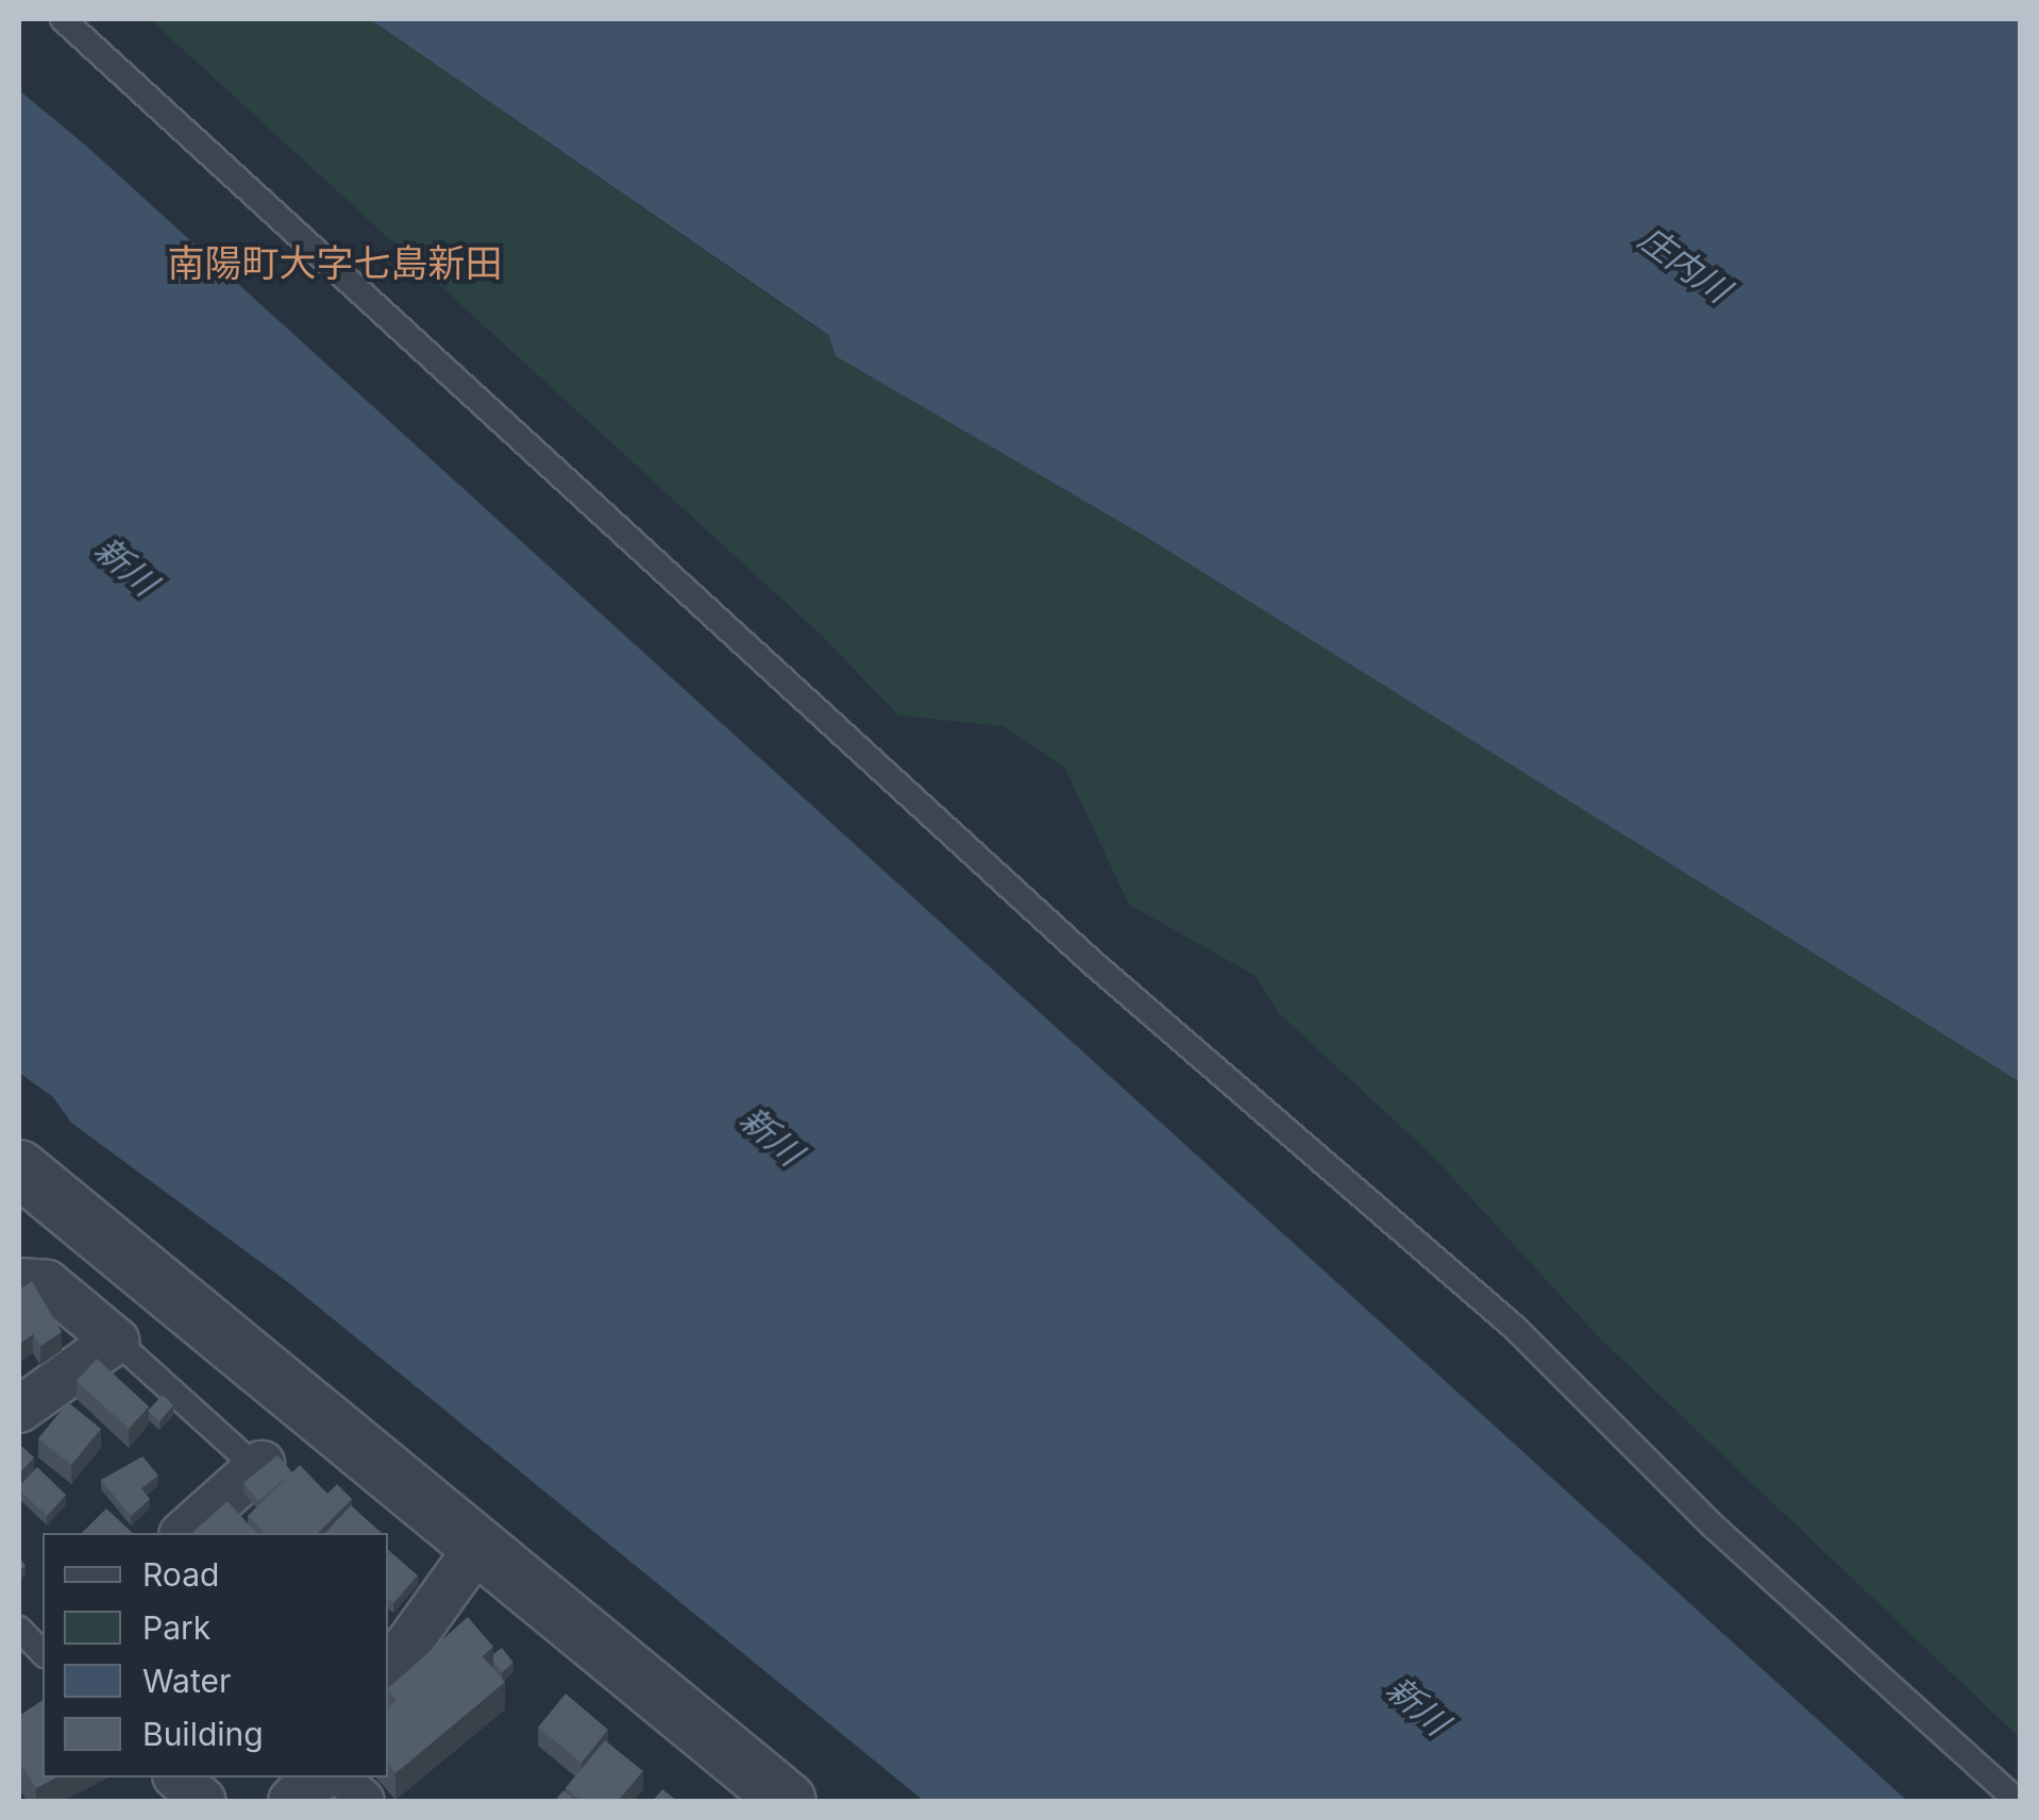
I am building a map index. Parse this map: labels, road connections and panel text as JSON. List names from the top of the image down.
{
  "districts": ["南陽町大字七島新田"],
  "water": ["庄内川", "新川"],
  "legend": [
    "Road",
    "Park",
    "Water",
    "Building"
  ]
}
